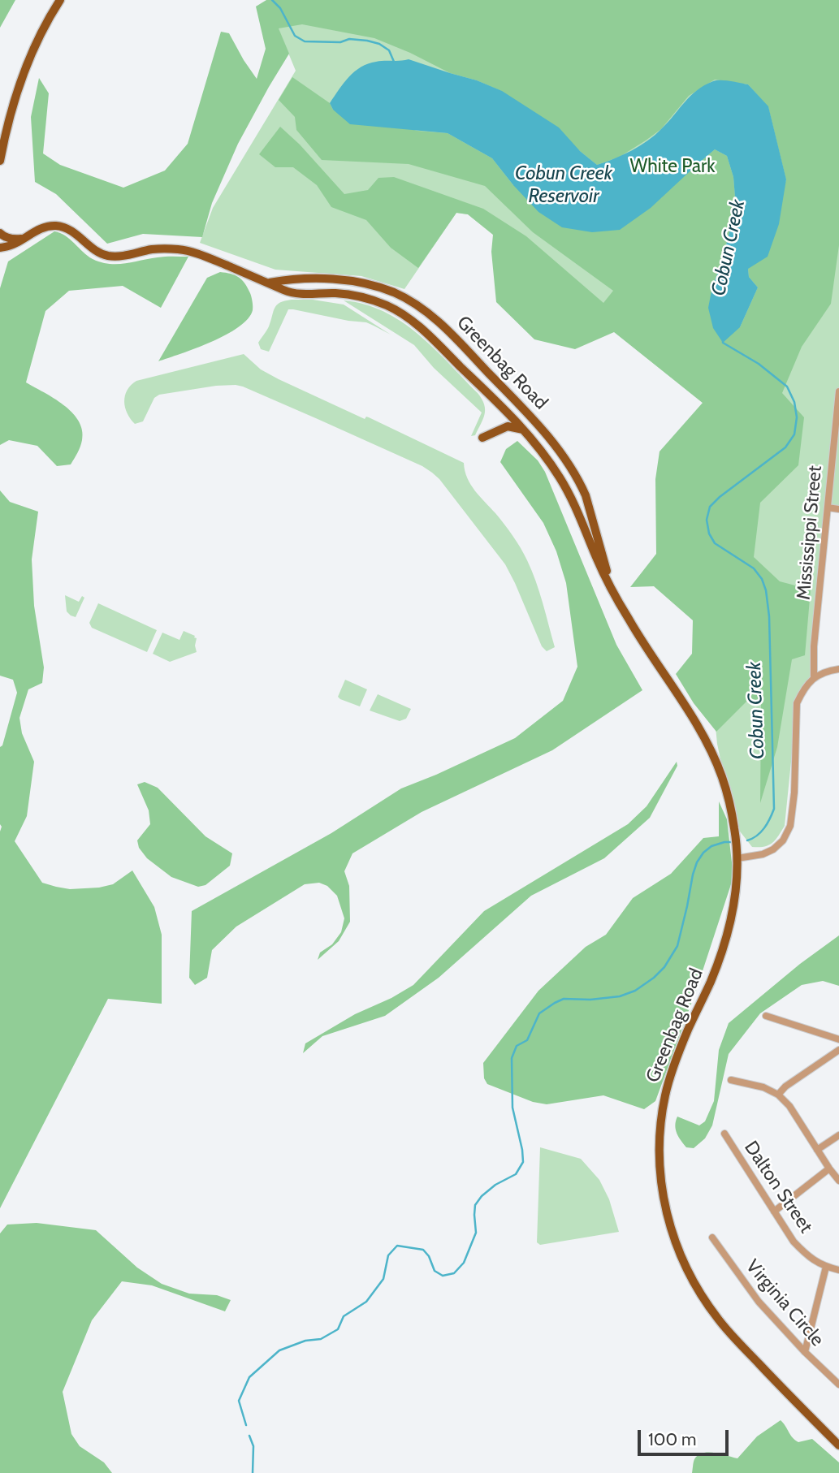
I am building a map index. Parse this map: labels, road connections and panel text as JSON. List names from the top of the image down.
{
  "streets": {
    "main road": ["Greenbag Road"],
    "street": ["Mississippi Street", "Dalton Street", "Virginia Circle"]
  },
  "water": ["Cobun Creek Reservoir", "Cobun Creek"],
  "parks": ["White Park"],
  "scale_bar": "100 m"
}
